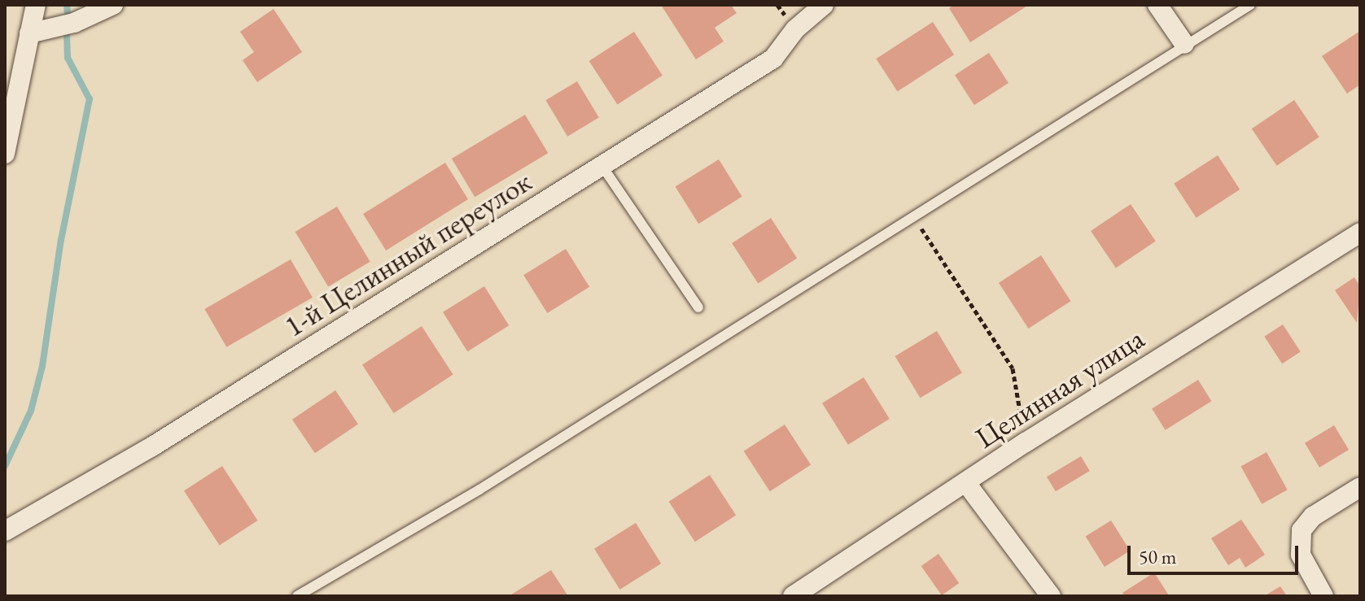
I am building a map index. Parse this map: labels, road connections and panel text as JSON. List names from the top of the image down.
{
  "streets": {
    "street": ["1-й Целинный переулок", "Целинная улица"]
  },
  "scale_bar": "50 m"
}
